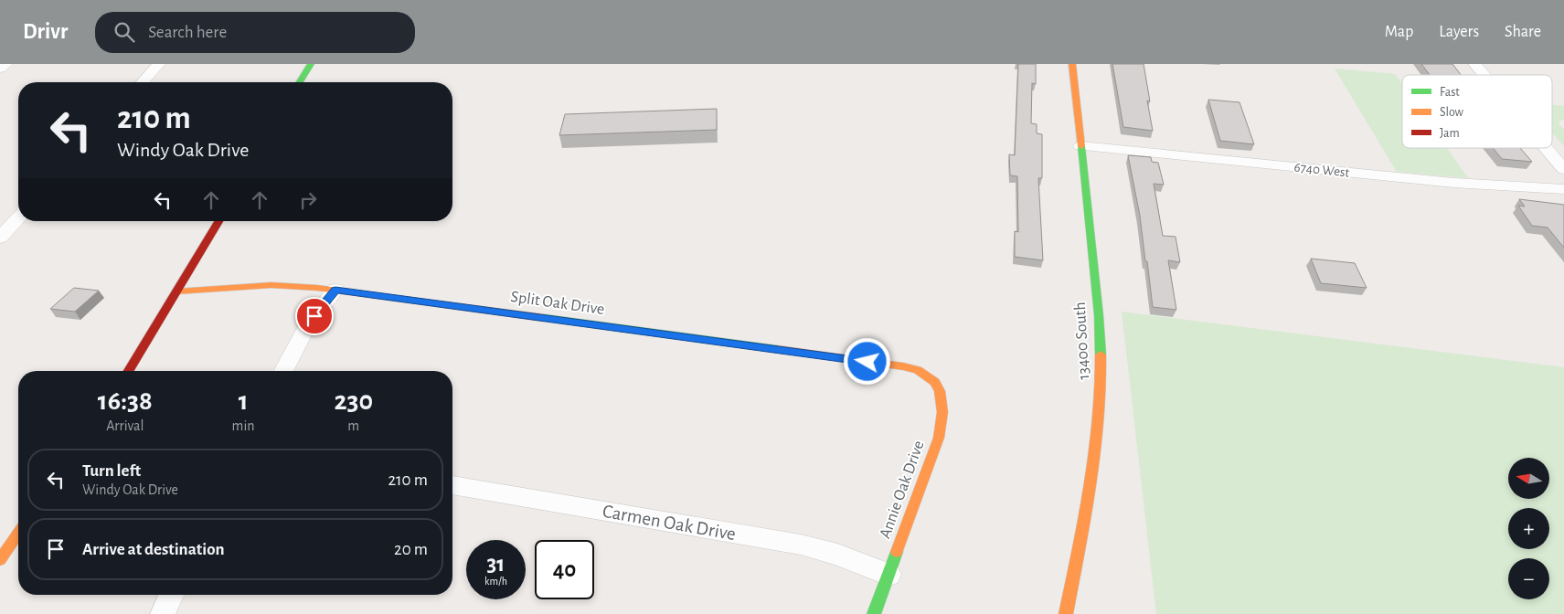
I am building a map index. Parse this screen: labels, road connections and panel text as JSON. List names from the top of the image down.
{
  "streets": {
    "street": [
      "6740 West",
      "Split Oak Drive",
      "13400 South",
      "Annie Oak Drive",
      "Carmen Oak Drive"
    ]
  },
  "crossings": [
    ["6740 West", "13400 South"],
    ["Split Oak Drive", "Annie Oak Drive"],
    ["Annie Oak Drive", "Carmen Oak Drive"]
  ],
  "legend": ["Fast", "Slow", "Jam"],
  "north": "left",
  "page": {
    "header": "Drivr",
    "search": "Search here",
    "nav": ["Map", "Layers", "Share"],
    "turn": ["210 m", "Windy Oak Drive"],
    "eta": [
      "16:38",
      "Arrival",
      "1",
      "min",
      "230",
      "m"
    ],
    "list": [
      {
        "name": "Turn left",
        "note": "Windy Oak Drive",
        "value": "210 m"
      },
      {
        "name": "Arrive at destination",
        "value": "20 m"
      }
    ],
    "map_buttons": ["+", "−"],
    "speed": "31 km/h",
    "limit": "40"
  }
}
